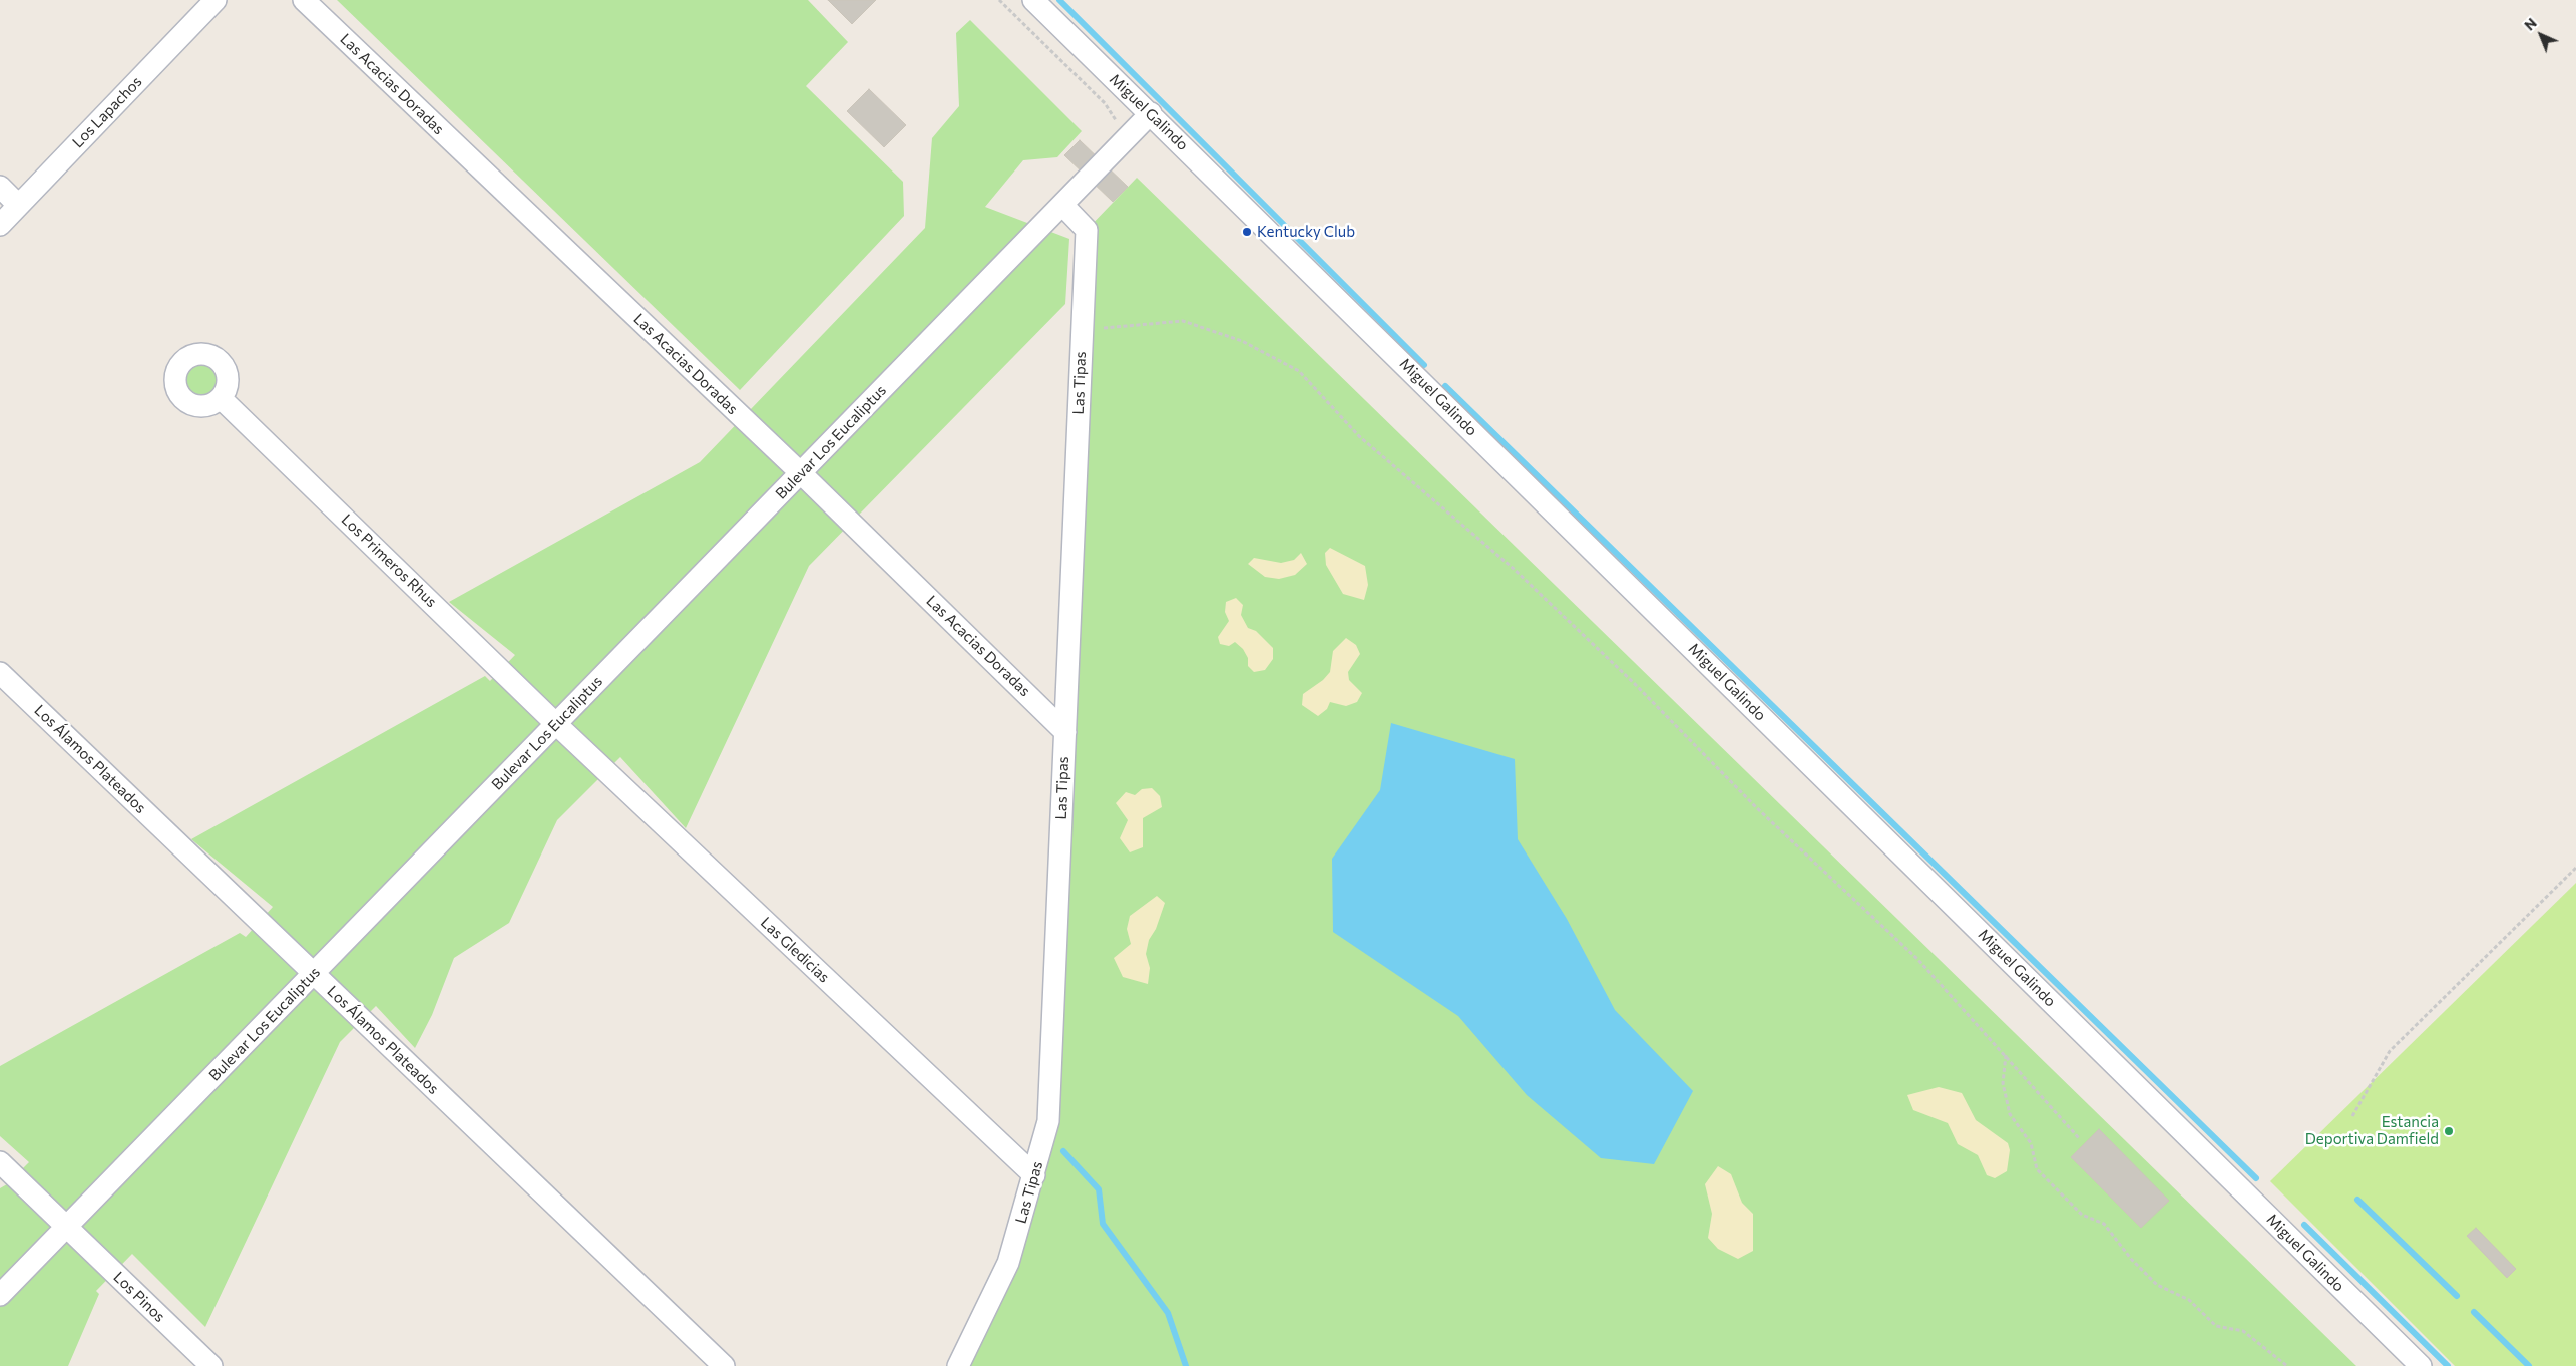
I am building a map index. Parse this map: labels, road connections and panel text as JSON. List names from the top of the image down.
{
  "streets": {
    "street": [
      "Las Acacias Doradas",
      "Los Lapachos",
      "Miguel Galindo",
      "Las Tipas",
      "Bulevar Los Eucaliptus",
      "Los Primeros Rhus",
      "Los Álamos Plateados",
      "Las Gledicias",
      "Los Pinos"
    ]
  },
  "crossings": [
    ["Las Acacias Doradas", "Las Tipas"],
    ["Las Acacias Doradas", "Bulevar Los Eucaliptus"],
    ["Miguel Galindo", "Bulevar Los Eucaliptus"],
    ["Las Tipas", "Bulevar Los Eucaliptus"],
    ["Las Tipas", "Las Gledicias"],
    ["Bulevar Los Eucaliptus", "Los Primeros Rhus"],
    ["Bulevar Los Eucaliptus", "Los Álamos Plateados"],
    ["Bulevar Los Eucaliptus", "Las Gledicias"],
    ["Bulevar Los Eucaliptus", "Los Pinos"],
    ["Los Primeros Rhus", "Las Gledicias"]
  ],
  "places": ["Kentucky Club", "Estancia Deportiva Damfield"],
  "north": "top left"
}
